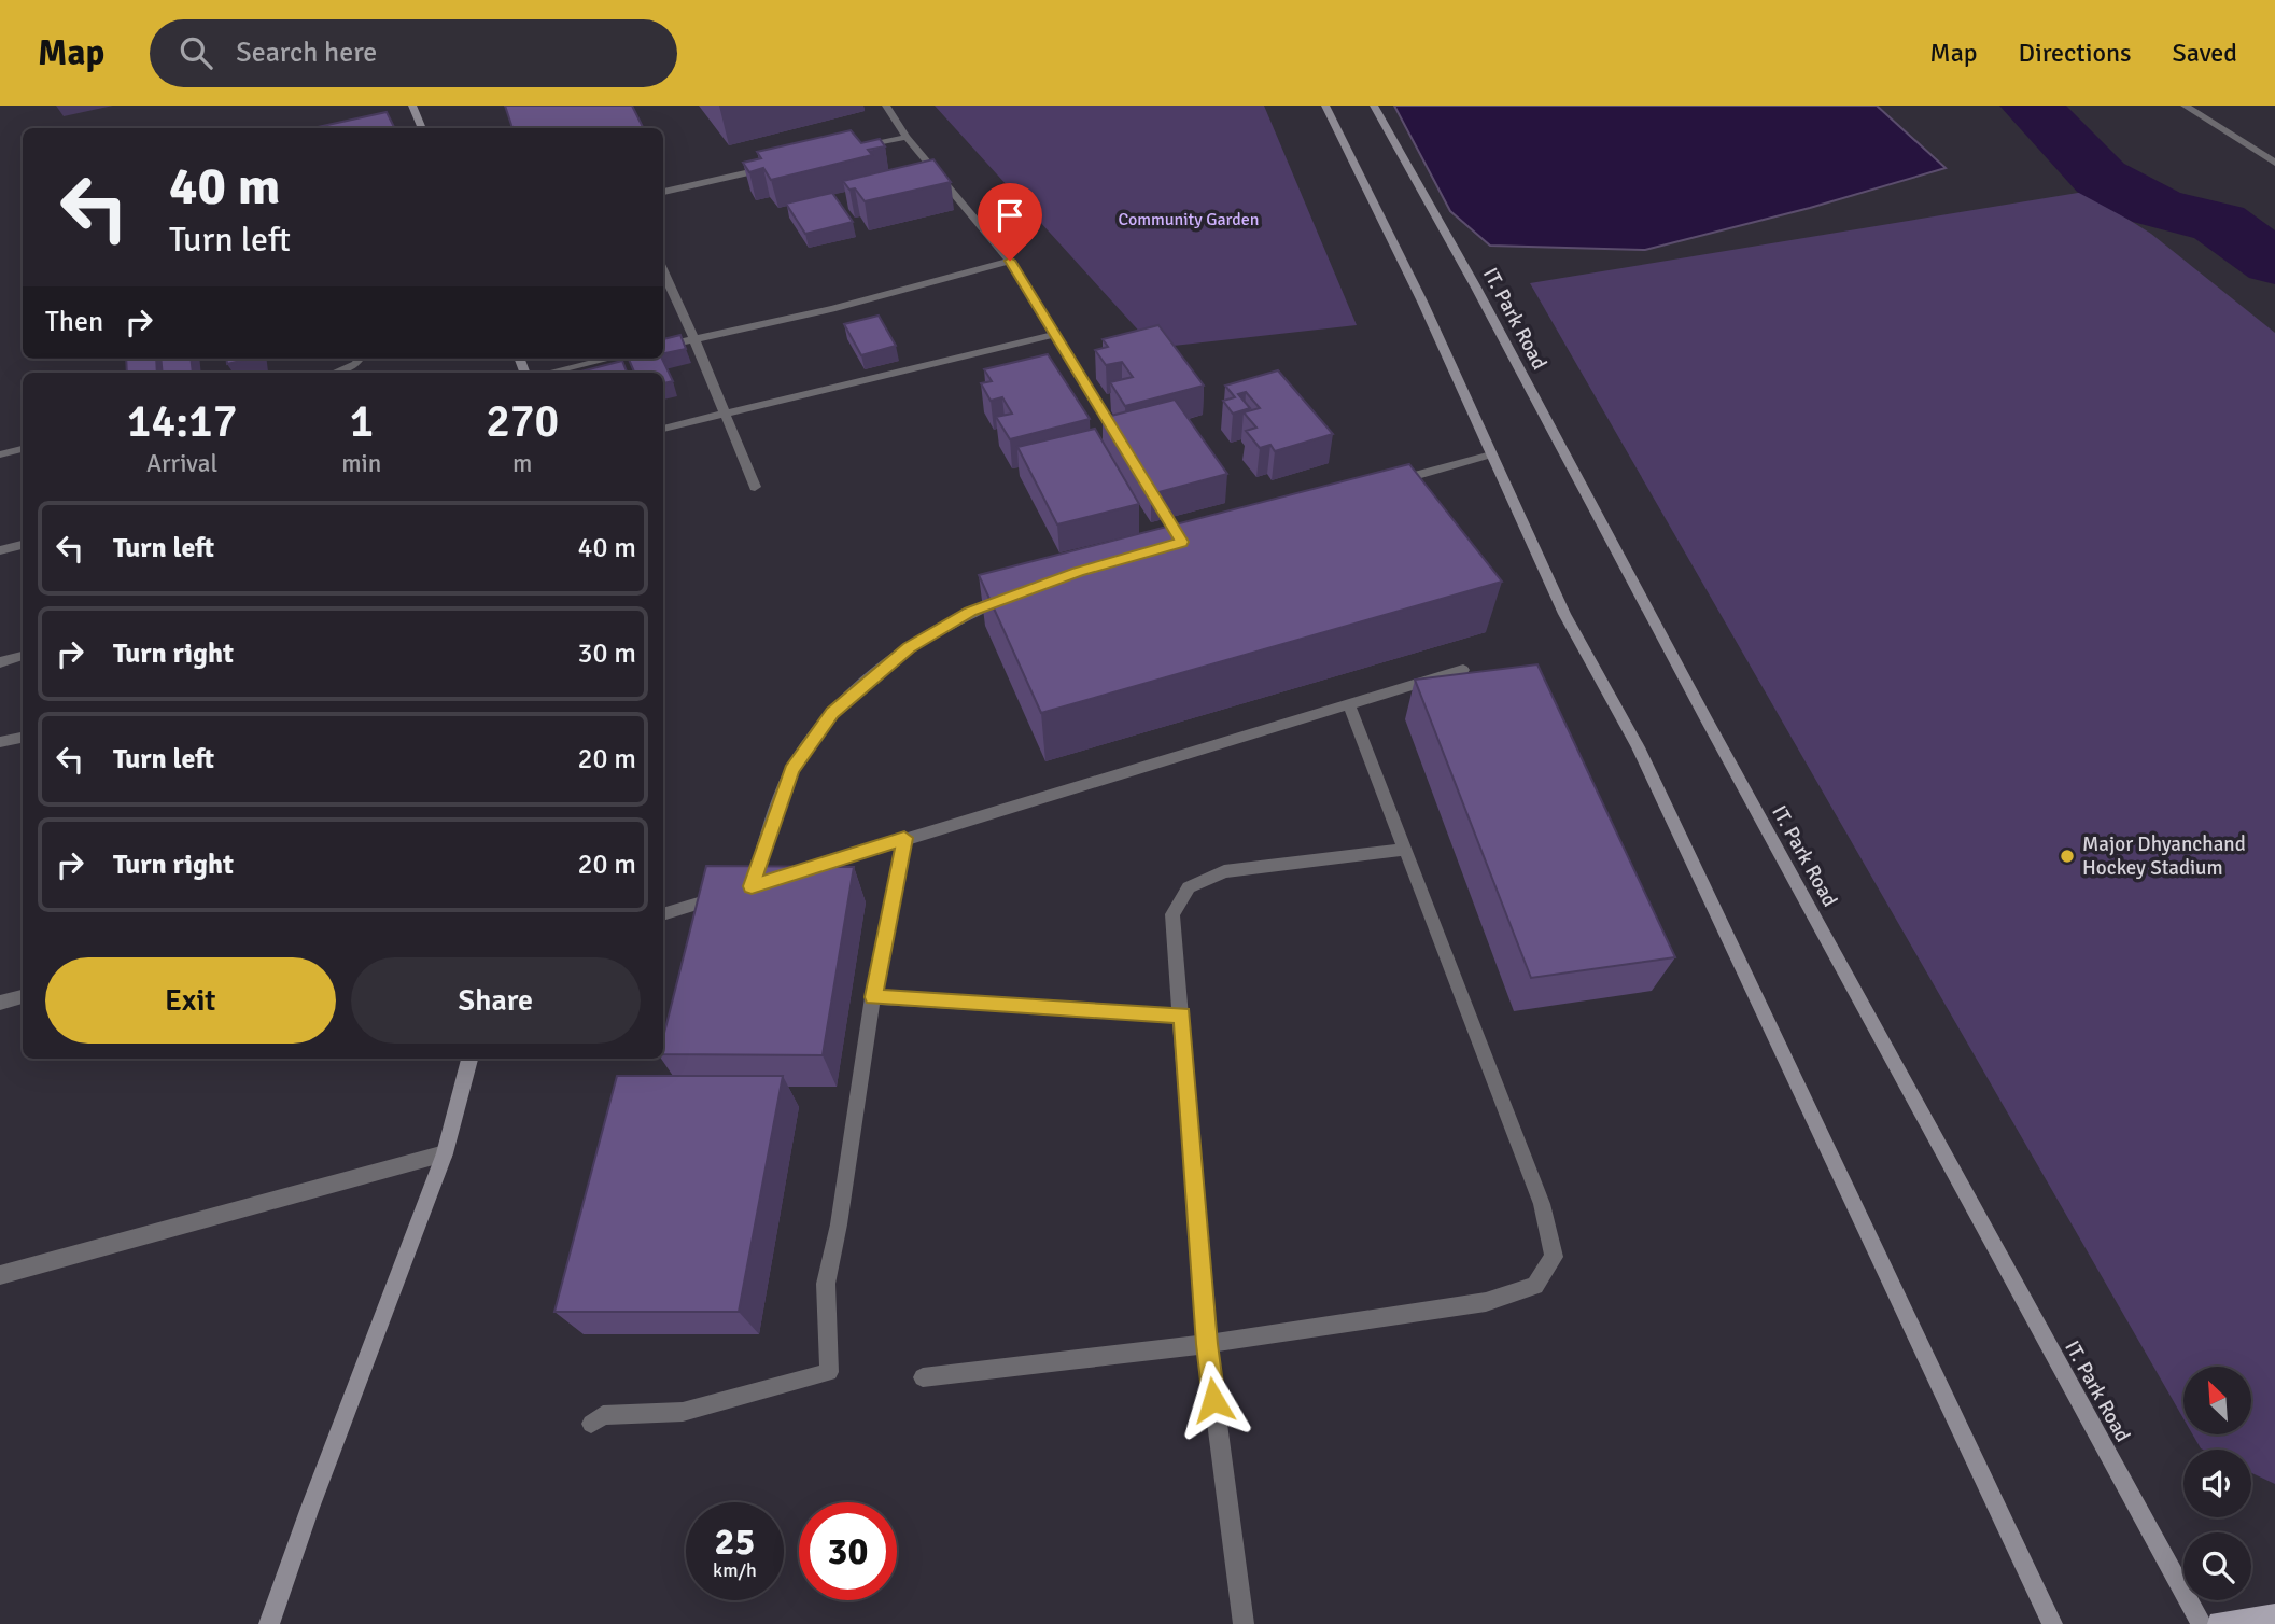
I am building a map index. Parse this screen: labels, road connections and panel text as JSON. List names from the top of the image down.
{
  "streets": {
    "main road": ["IT. Park Road"]
  },
  "parks": ["Community Garden"],
  "places": ["Major Dhyanchand Hockey Stadium"],
  "north": "top left",
  "page": {
    "header": "Map",
    "search": "Search here",
    "nav": ["Map", "Directions", "Saved"],
    "turn": ["40 m", "Turn left"],
    "then": "Then",
    "eta": [
      "14:17",
      "Arrival",
      "1",
      "min",
      "270",
      "m"
    ],
    "list": [
      {
        "name": "Turn left",
        "value": "40 m"
      },
      {
        "name": "Turn right",
        "value": "30 m"
      },
      {
        "name": "Turn left",
        "value": "20 m"
      },
      {
        "name": "Turn right",
        "value": "20 m"
      }
    ],
    "buttons": ["Exit", "Share"],
    "speed": "25 km/h",
    "limit": "30"
  }
}
